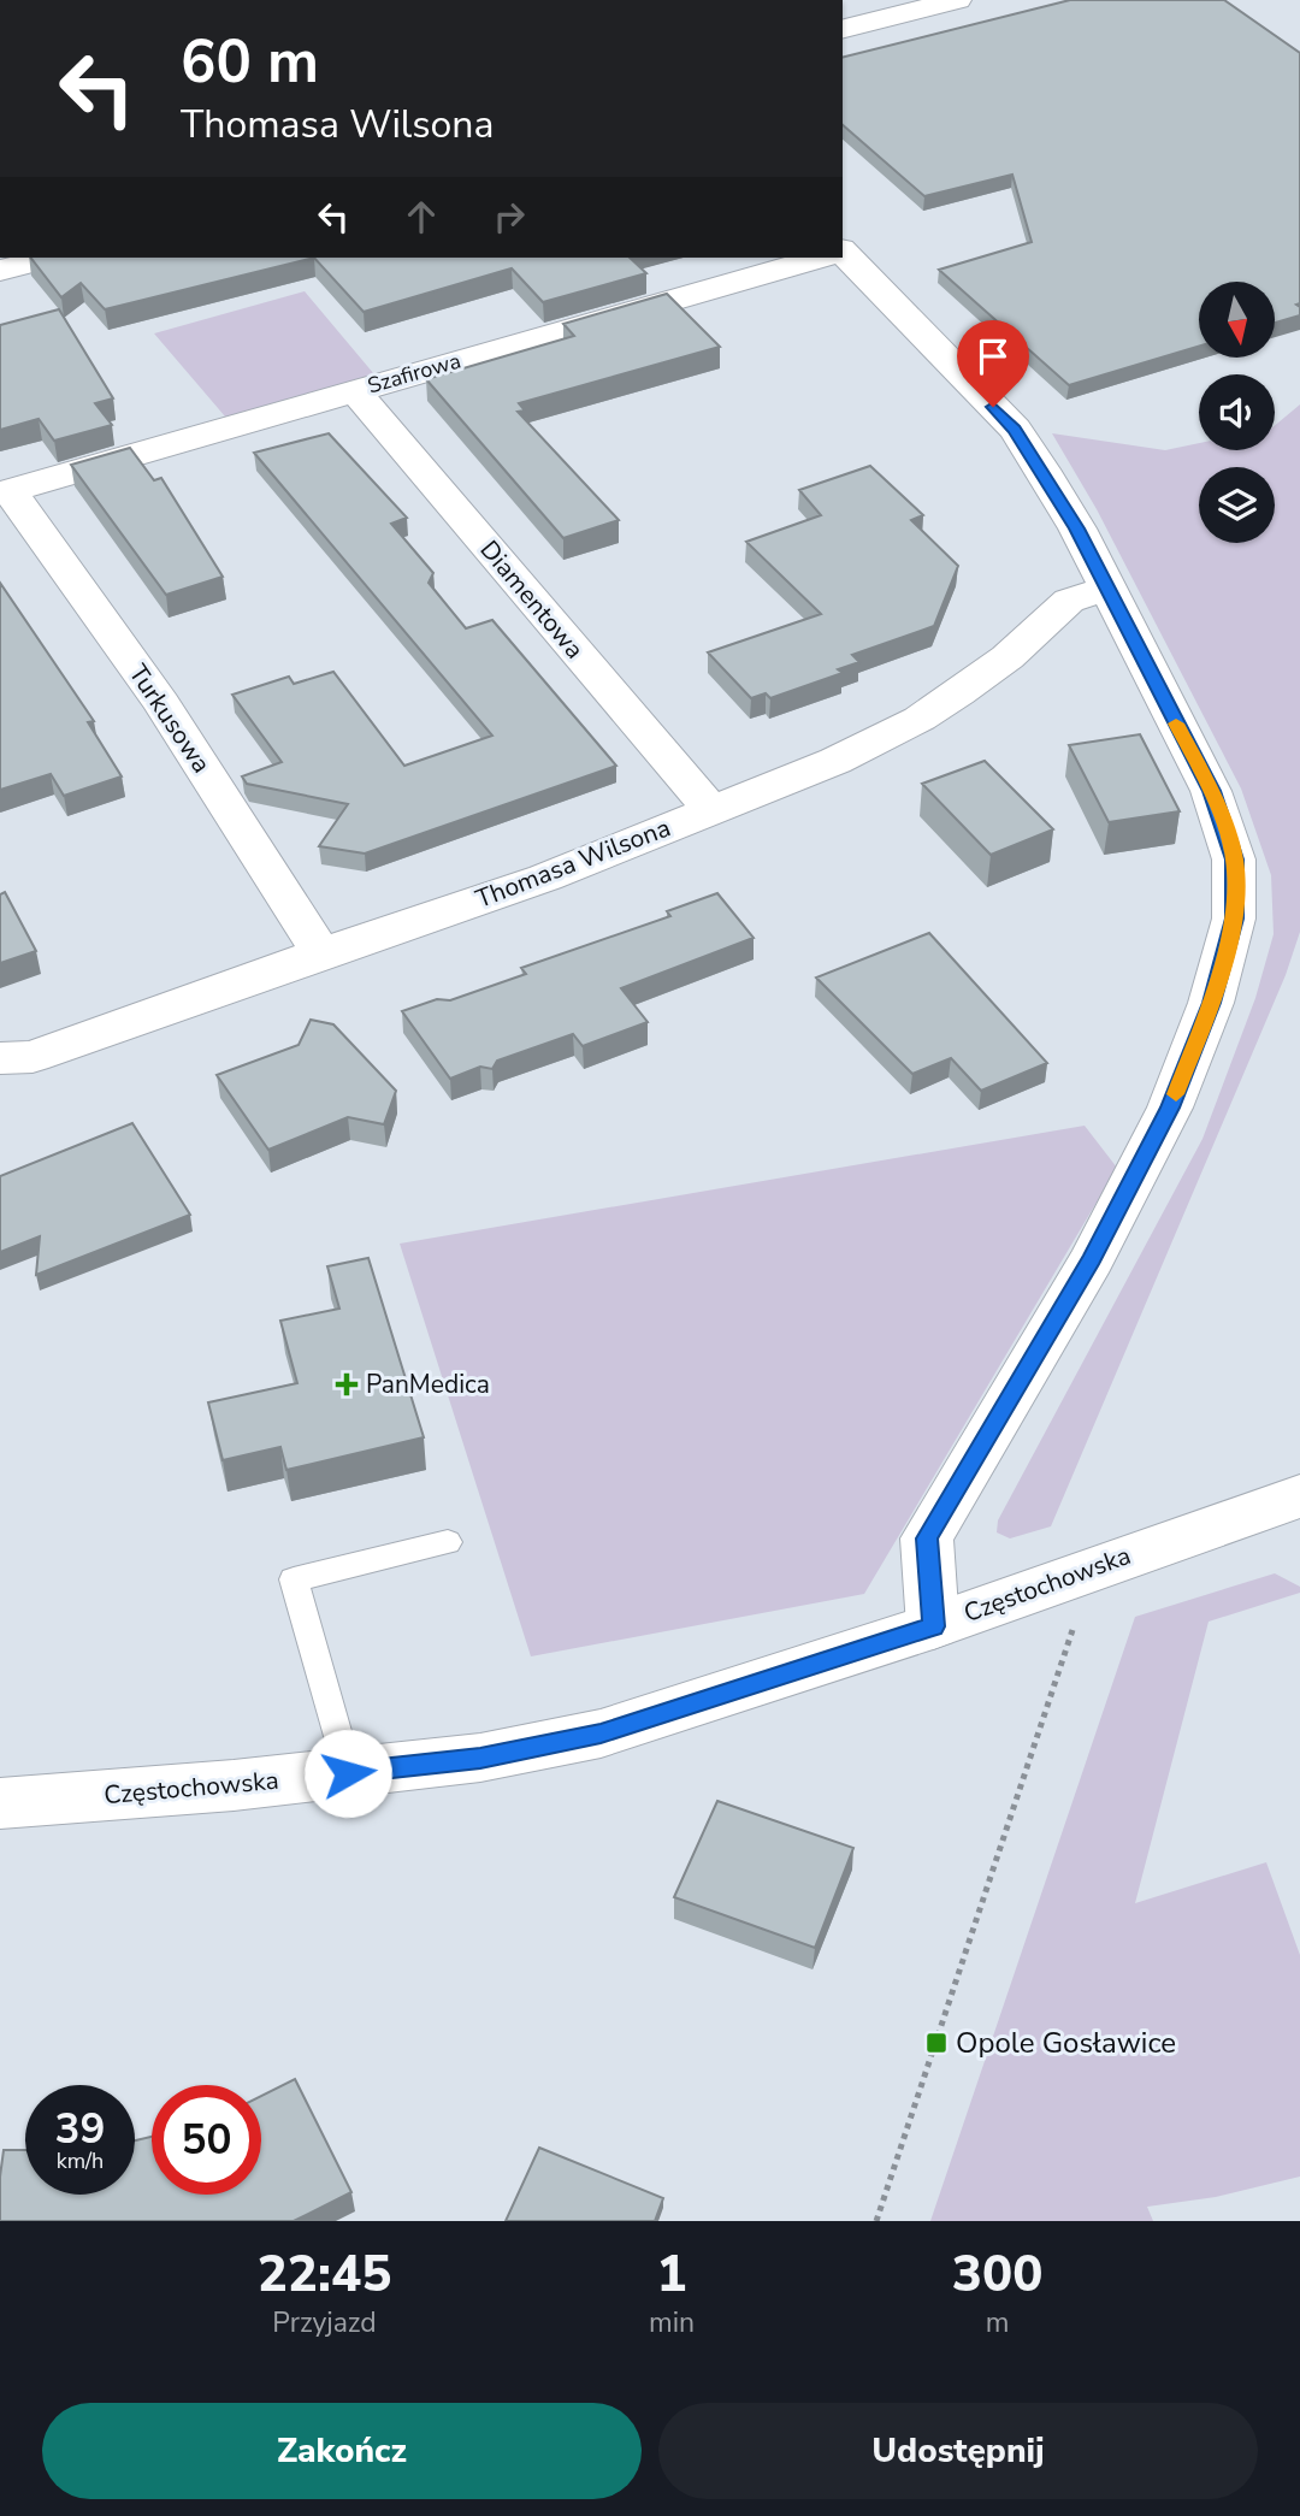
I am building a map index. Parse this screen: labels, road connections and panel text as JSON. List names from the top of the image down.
{
  "streets": {
    "street": [
      "Szafirowa",
      "Diamentowa",
      "Turkusowa",
      "Thomasa Wilsona",
      "Częstochowska"
    ]
  },
  "crossings": [
    ["Szafirowa", "Diamentowa"],
    ["Szafirowa", "Turkusowa"],
    ["Diamentowa", "Thomasa Wilsona"],
    ["Turkusowa", "Thomasa Wilsona"]
  ],
  "places": {
    "health": ["PanMedica"],
    "transit": ["Opole Gosławice"]
  },
  "north": "bottom",
  "page": {
    "turn": ["60 m", "Thomasa Wilsona"],
    "speed": "39 km/h",
    "limit": "50",
    "eta": [
      "22:45",
      "Przyjazd",
      "1",
      "min",
      "300",
      "m"
    ],
    "buttons": ["Zakończ", "Udostępnij"]
  }
}
